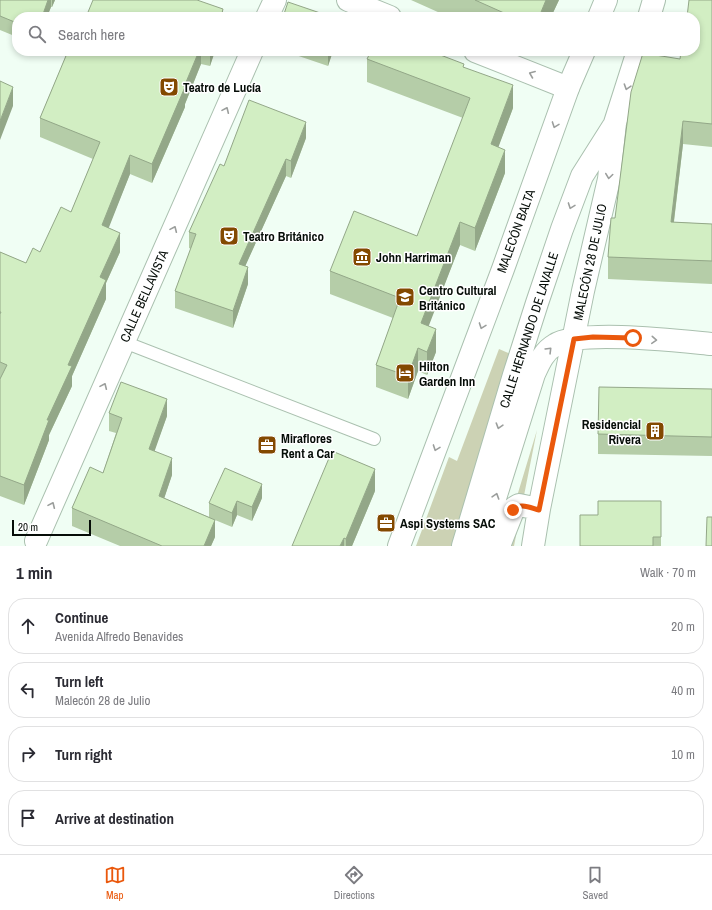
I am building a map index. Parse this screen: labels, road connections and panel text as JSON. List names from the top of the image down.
{
  "streets": {
    "main road": [
      "MALECÓN BALTA",
      "MALECÓN 28 DE JULIO",
      "CALLE BELLAVISTA",
      "CALLE HERNANDO DE LAVALLE"
    ]
  },
  "crossings": [
    ["MALECÓN 28 DE JULIO", "CALLE HERNANDO DE LAVALLE"]
  ],
  "one_way": ["MALECÓN BALTA", "MALECÓN 28 DE JULIO", "CALLE BELLAVISTA"],
  "places": {
    "theatre": ["Teatro de Lucía", "Teatro Británico"],
    "museum": ["John Harriman"],
    "school or university": ["Centro Cultural Británico"],
    "hotel": ["Hilton Garden Inn"],
    "building": ["Residencial Rivera"],
    "office": ["Miraflores Rent a Car", "Aspi Systems SAC"]
  },
  "scale_bar": "20 m",
  "page": {
    "search": "Search here",
    "scale": "20 m",
    "heading": ["1 min", "Walk · 70 m"],
    "list": [
      ["Continue", "Avenida Alfredo Benavides", "20 m"],
      ["Turn left", "Malecón 28 de Julio", "40 m"],
      ["Turn right", "10 m"],
      "Arrive at destination"
    ],
    "nav": ["Map", "Directions", "Saved"]
  }
}
